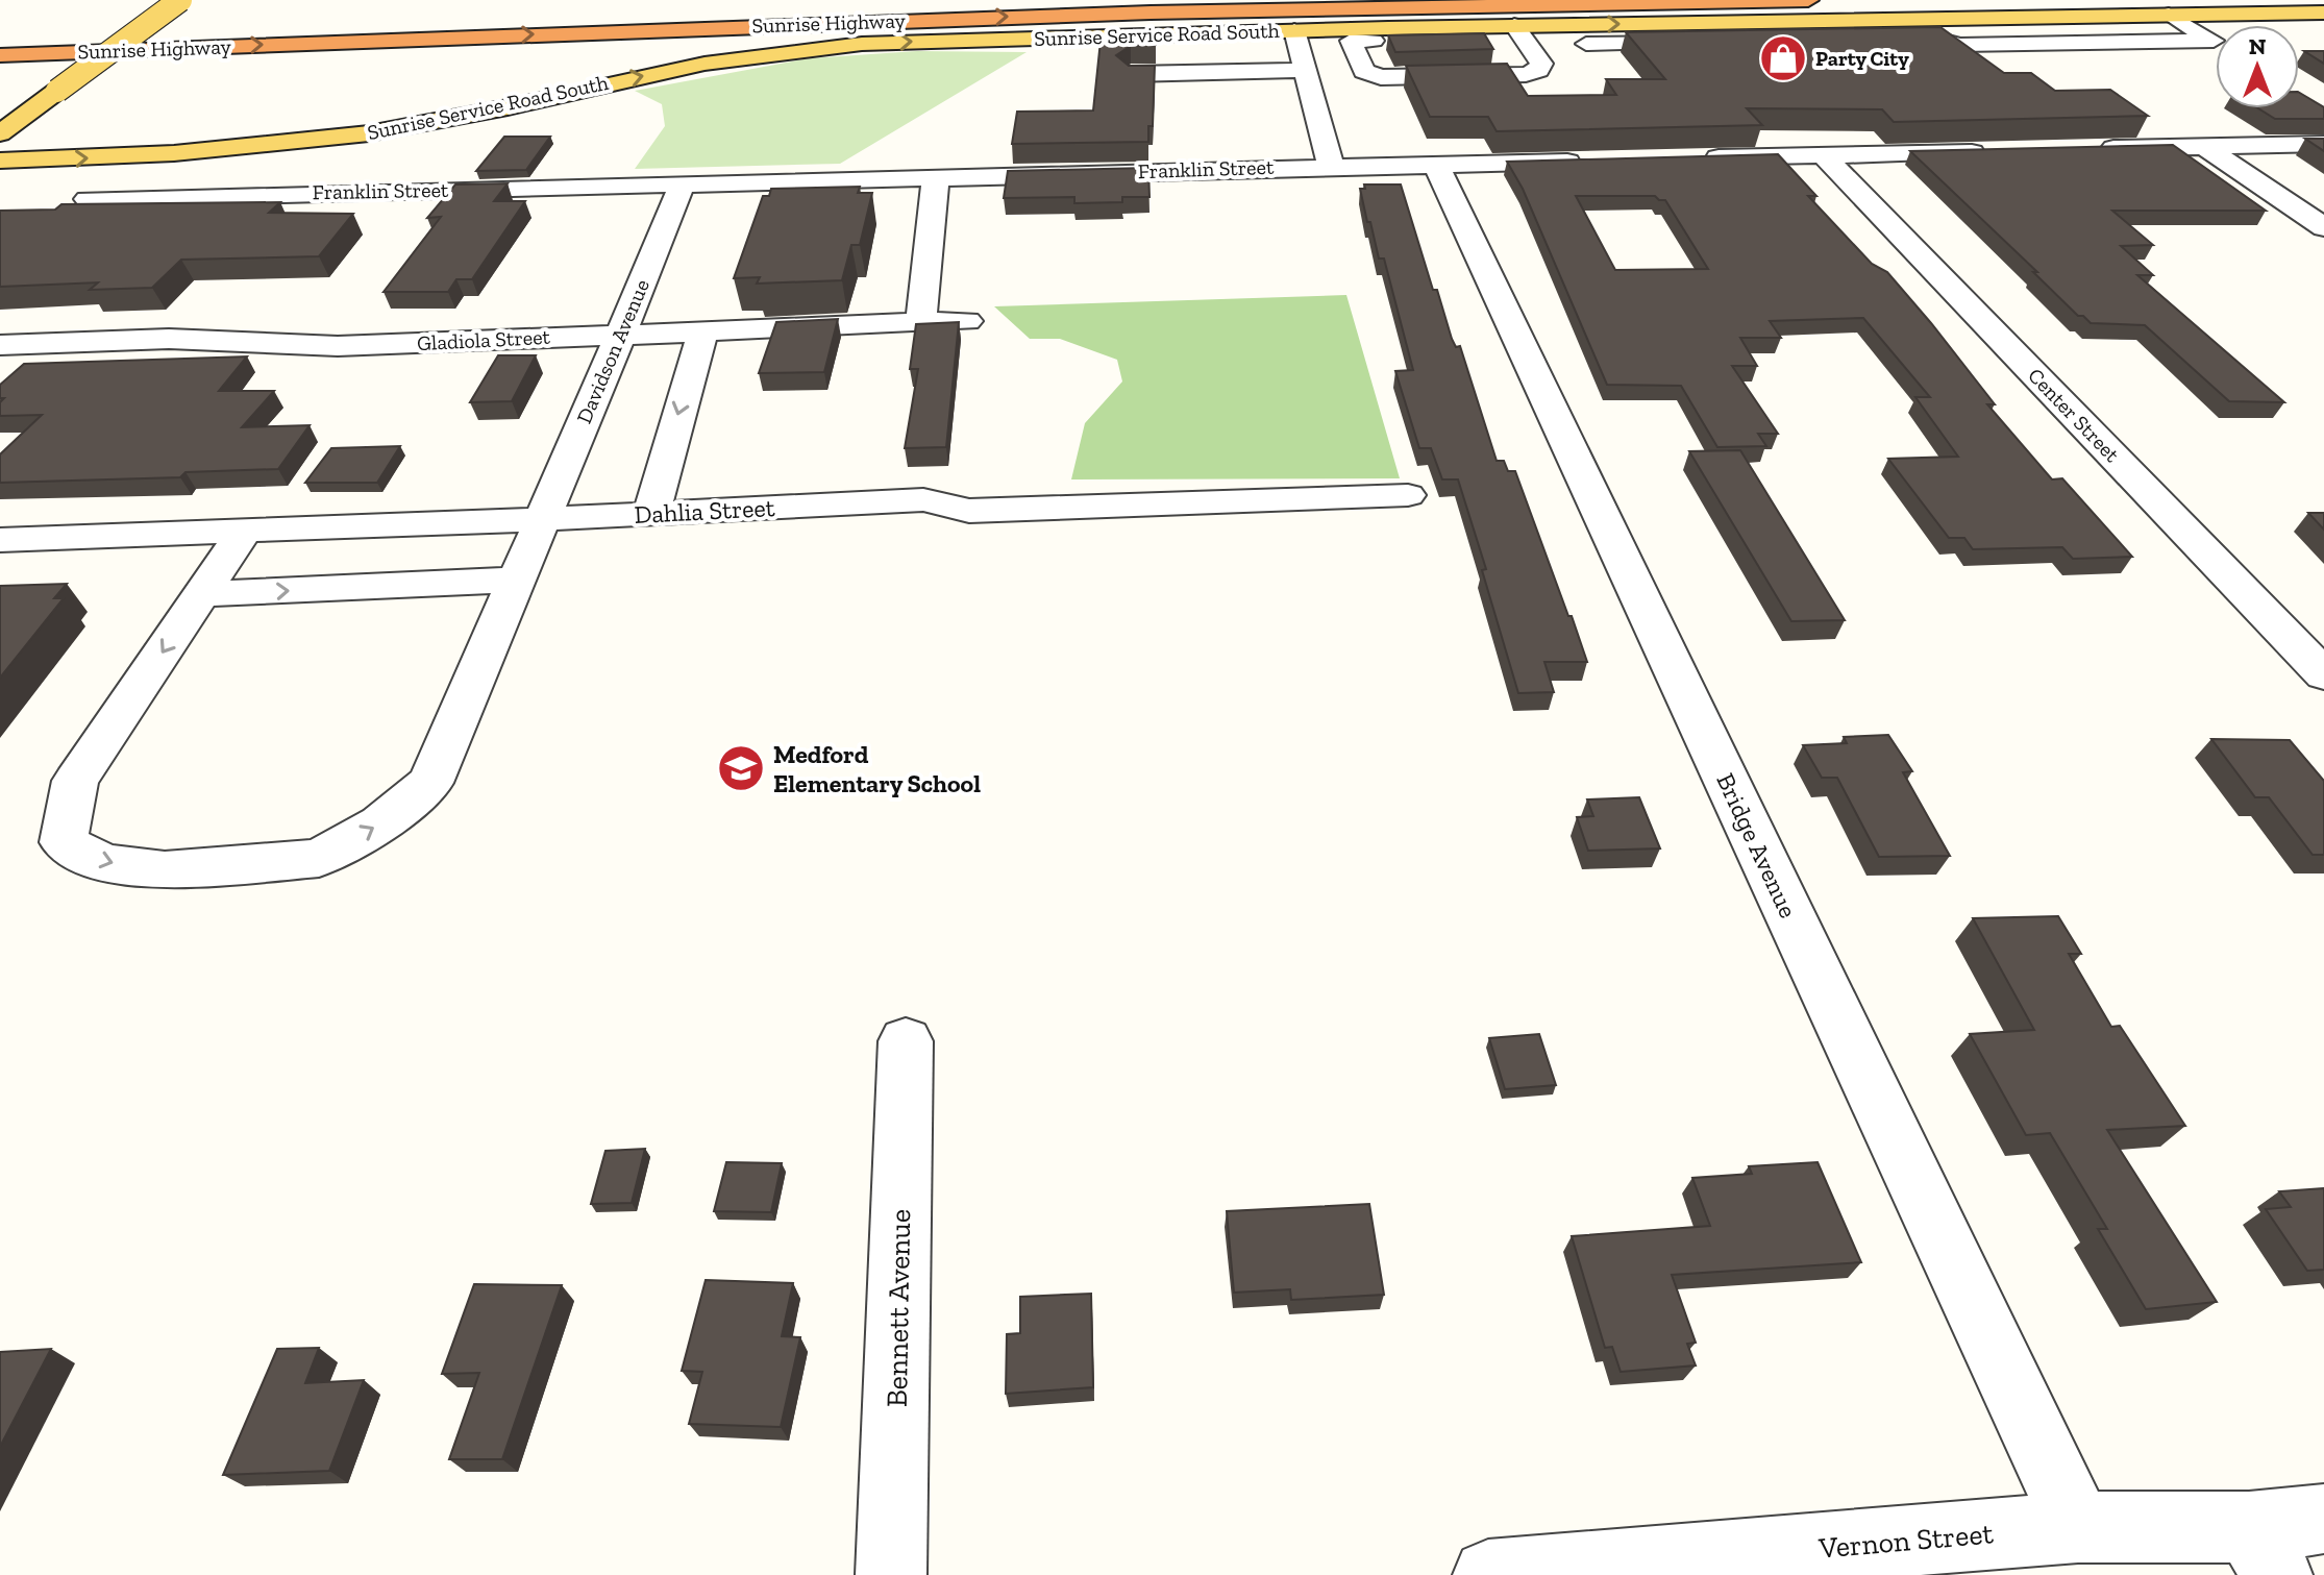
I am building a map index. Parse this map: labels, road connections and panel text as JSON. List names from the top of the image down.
{
  "streets": {
    "highway": ["Sunrise Highway"],
    "main road": ["Sunrise Service Road South"],
    "street": [
      "Franklin Street",
      "Gladiola Street",
      "Davidson Avenue",
      "Center Street",
      "Dahlia Street",
      "Bridge Avenue",
      "Bennett Avenue",
      "Vernon Street"
    ]
  },
  "crossings": [
    ["Franklin Street", "Davidson Avenue"],
    ["Franklin Street", "Bridge Avenue"],
    ["Gladiola Street", "Davidson Avenue"],
    ["Davidson Avenue", "Dahlia Street"],
    ["Bridge Avenue", "Vernon Street"]
  ],
  "one_way": ["Sunrise Service Road South"],
  "places": {
    "shop": ["Party City"],
    "school or university": ["Medford Elementary School"]
  },
  "north": "top"
}
